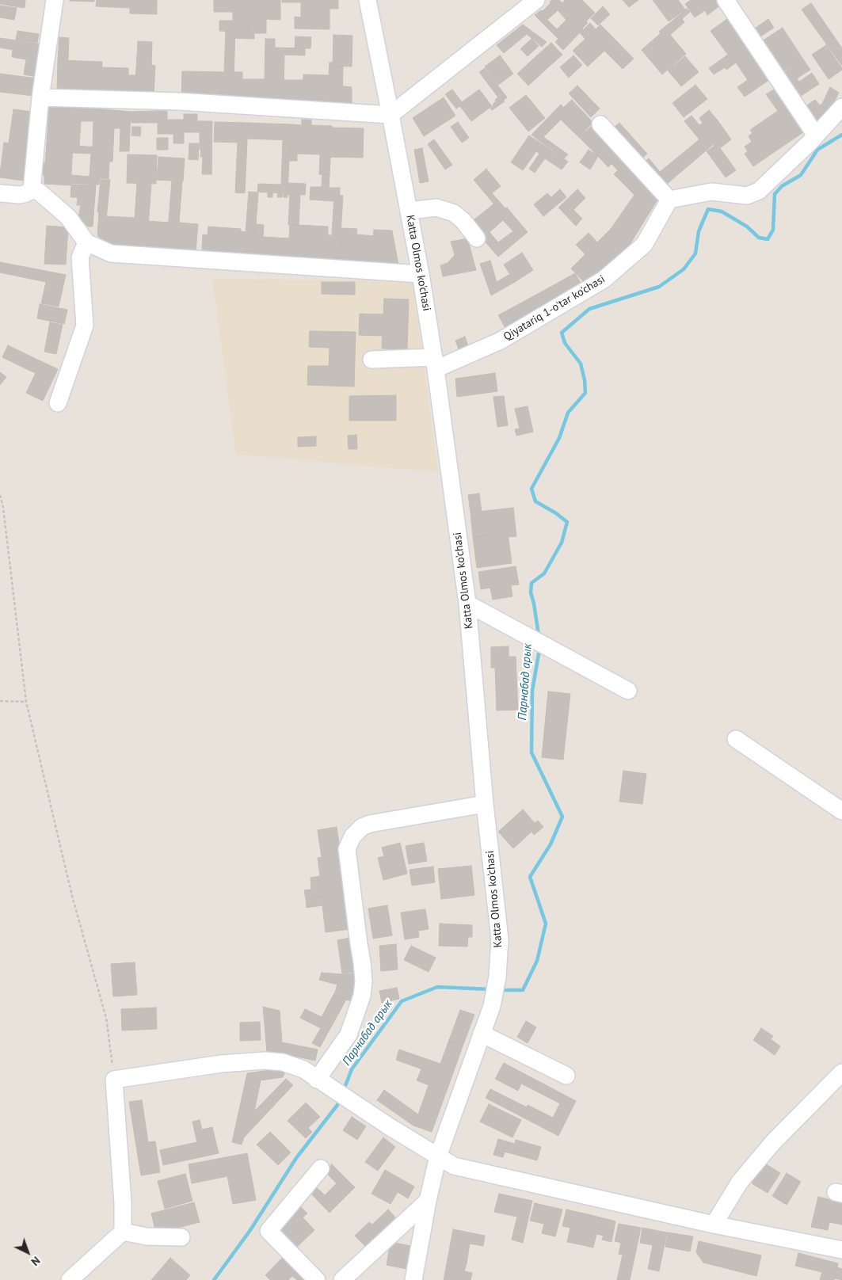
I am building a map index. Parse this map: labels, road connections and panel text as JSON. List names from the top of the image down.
{
  "streets": {
    "street": ["Katta Olmos ko'chasi", "Qiyatariq 1-o'tar ko'chasi"]
  },
  "crossings": [
    ["Katta Olmos ko'chasi", "Qiyatariq 1-o'tar ko'chasi"]
  ],
  "water": ["Парнабад арык"],
  "north": "bottom right"
}
